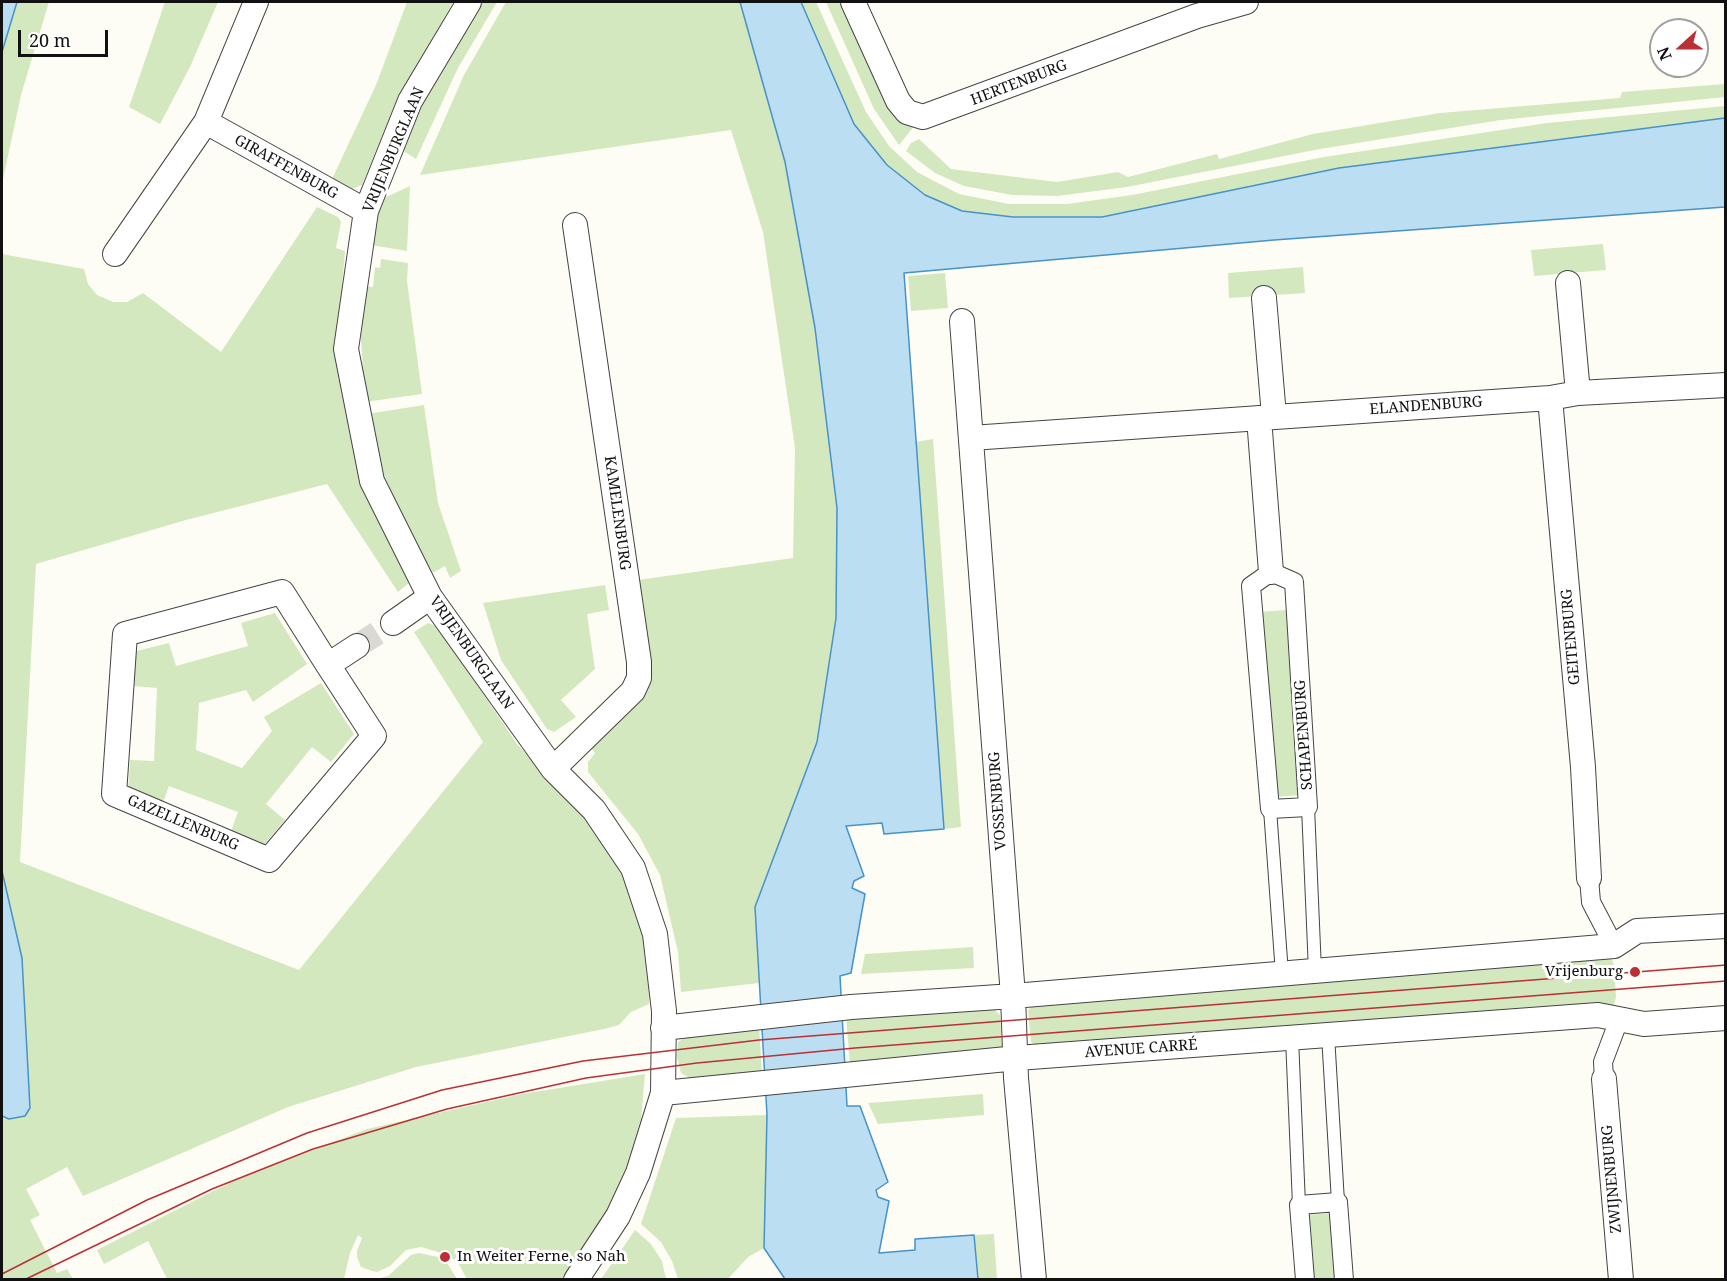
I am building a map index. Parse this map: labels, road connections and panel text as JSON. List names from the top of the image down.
{
  "streets": {
    "street": [
      "HERTENBURG",
      "VRIJENBURGLAAN",
      "GIRAFFENBURG",
      "ELANDENBURG",
      "KAMELENBURG",
      "GEITENBURG",
      "SCHAPENBURG",
      "VOSSENBURG",
      "GAZELLENBURG",
      "AVENUE CARRÉ",
      "ZWIJNENBURG"
    ]
  },
  "crossings": [
    ["VRIJENBURGLAAN", "GIRAFFENBURG"],
    ["VRIJENBURGLAAN", "KAMELENBURG"],
    ["VRIJENBURGLAAN", "AVENUE CARRÉ"],
    ["ELANDENBURG", "GEITENBURG"],
    ["ELANDENBURG", "VOSSENBURG"],
    ["VOSSENBURG", "AVENUE CARRÉ"]
  ],
  "places": ["Vrijenburg", "In Weiter Ferne, so Nah"],
  "scale_bar": "20 m",
  "north": "left"
}
